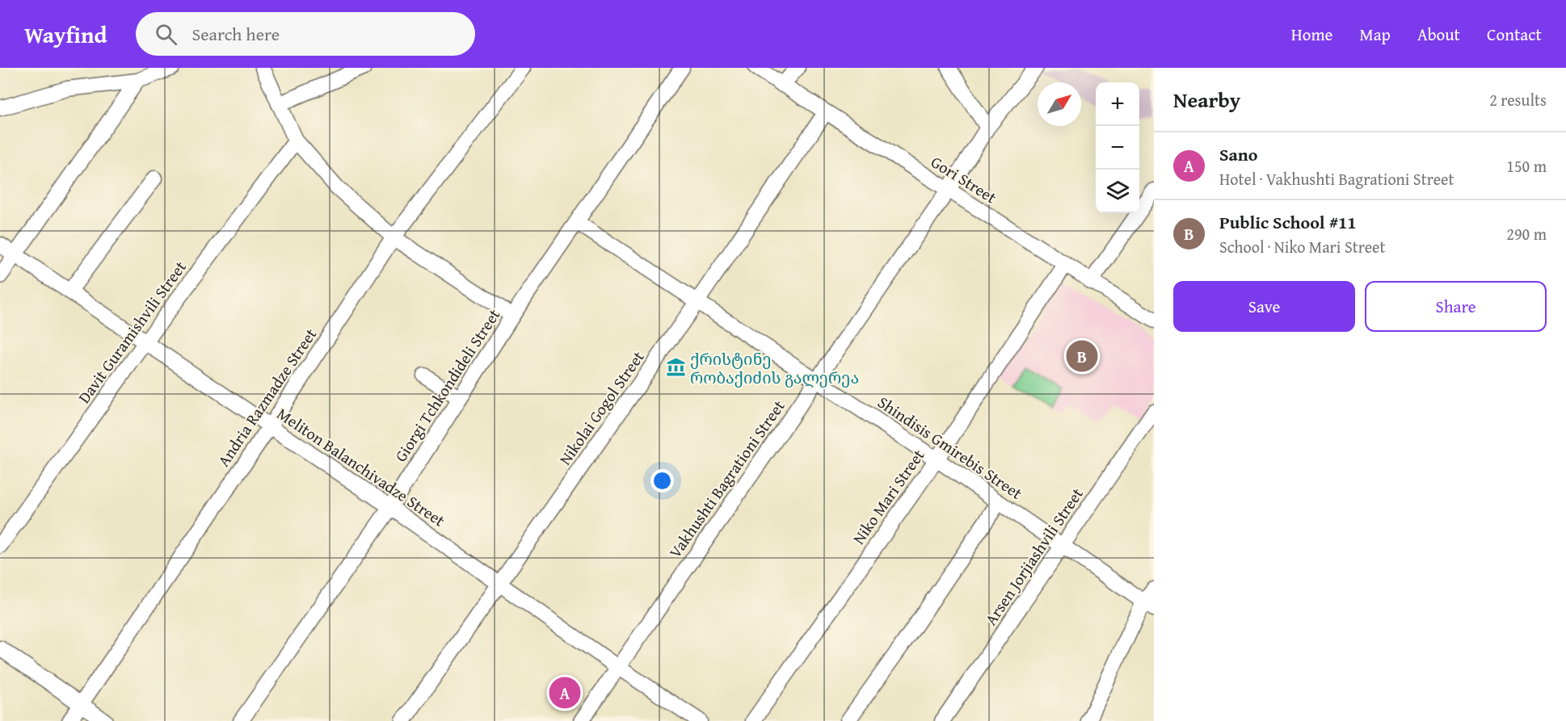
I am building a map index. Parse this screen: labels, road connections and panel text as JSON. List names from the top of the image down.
{
  "streets": {
    "street": [
      "Gori Street",
      "Davit Guramishvili Street",
      "Giorgi Tchkondideli Street",
      "Andria Razmadze Street",
      "Nikolai Gogol Street",
      "Shindisis Gmirebis Street",
      "Meliton Balanchivadze Street",
      "Vakhushti Bagrationi Street",
      "Niko Mari Street",
      "Arsen Jorjiashvili Street"
    ]
  },
  "crossings": [
    ["Gori Street", "Nikolai Gogol Street"],
    ["Gori Street", "Vakhushti Bagrationi Street"],
    ["Gori Street", "Niko Mari Street"],
    ["Davit Guramishvili Street", "Meliton Balanchivadze Street"],
    ["Giorgi Tchkondideli Street", "Shindisis Gmirebis Street"],
    ["Giorgi Tchkondideli Street", "Meliton Balanchivadze Street"],
    ["Andria Razmadze Street", "Meliton Balanchivadze Street"],
    ["Nikolai Gogol Street", "Shindisis Gmirebis Street"],
    ["Nikolai Gogol Street", "Meliton Balanchivadze Street"],
    ["Shindisis Gmirebis Street", "Vakhushti Bagrationi Street"],
    ["Shindisis Gmirebis Street", "Niko Mari Street"],
    ["Shindisis Gmirebis Street", "Arsen Jorjiashvili Street"],
    ["Meliton Balanchivadze Street", "Vakhushti Bagrationi Street"]
  ],
  "places": {
    "museum": ["ქრისტინე რობაქიძის გალერეა"]
  },
  "north": "top right",
  "page": {
    "header": "Wayfind",
    "search": "Search here",
    "nav": [
      "Home",
      "Map",
      "About",
      "Contact"
    ],
    "heading": ["Nearby", "2 results"],
    "map_buttons": ["+", "−"],
    "list": [
      {
        "mark": "A",
        "name": "Sano",
        "note": "Hotel · Vakhushti Bagrationi Street",
        "value": "150 m"
      },
      {
        "mark": "B",
        "name": "Public School #11",
        "note": "School · Niko Mari Street",
        "value": "290 m"
      }
    ],
    "buttons": ["Save", "Share"],
    "pins": ["B", "A"]
  }
}
